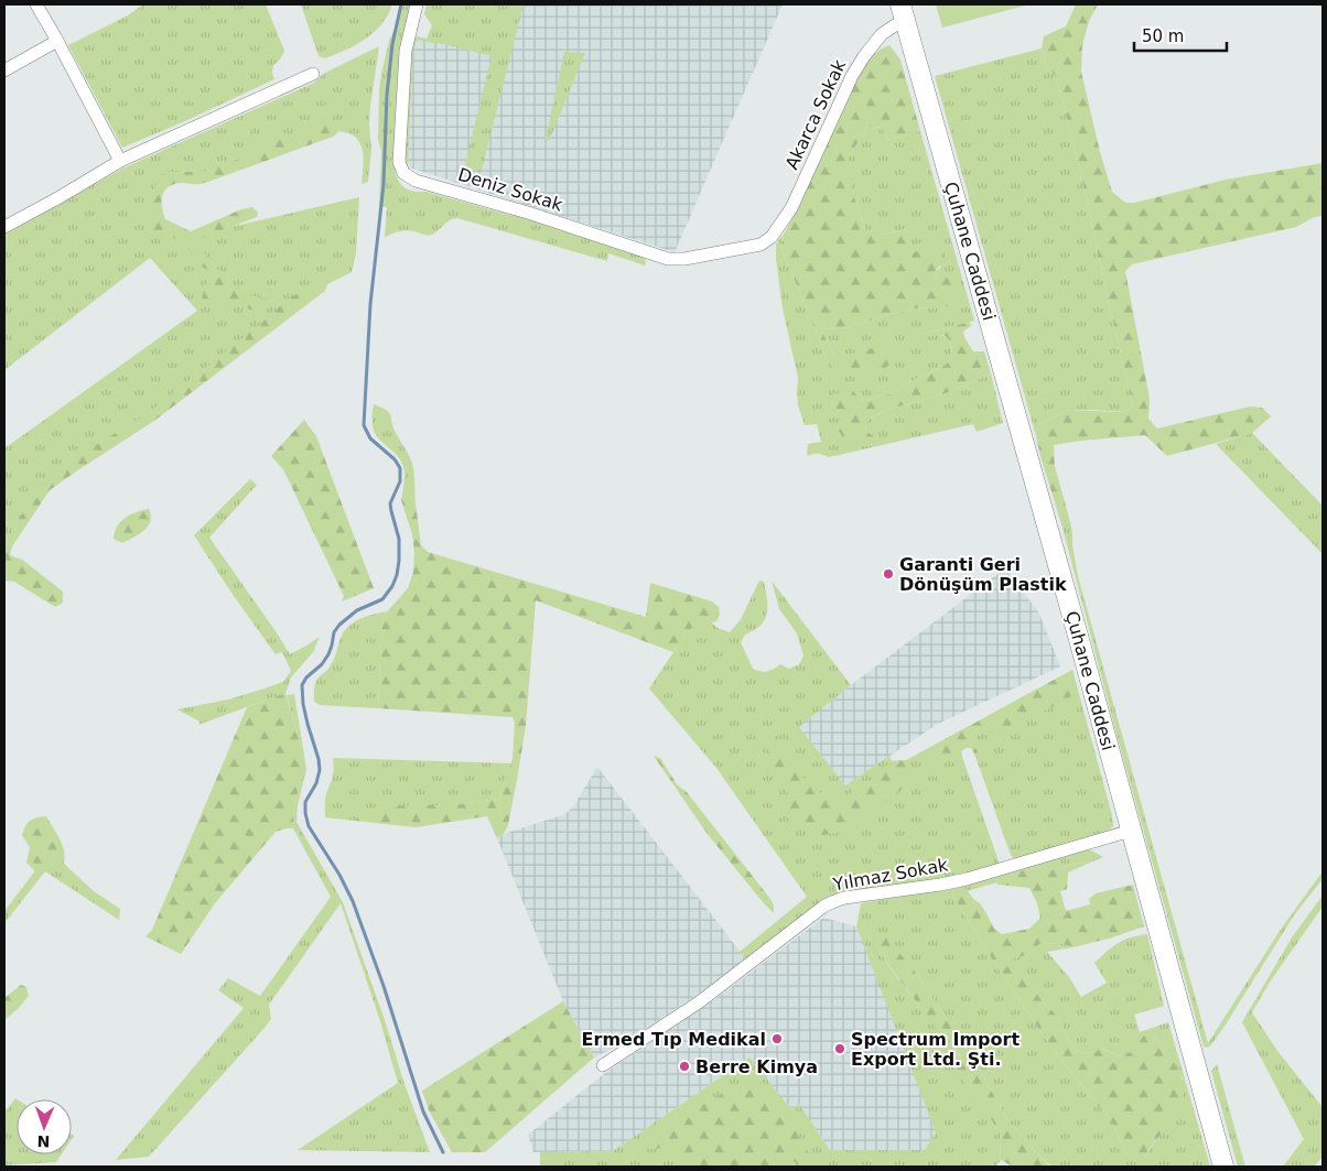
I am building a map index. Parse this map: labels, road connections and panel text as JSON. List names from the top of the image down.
{
  "streets": {
    "main road": ["Çuhane Caddesi"],
    "street": ["Akarca Sokak", "Deniz Sokak", "Yılmaz Sokak"]
  },
  "crossings": [
    ["Akarca Sokak", "Deniz Sokak"],
    ["Akarca Sokak", "Çuhane Caddesi"],
    ["Çuhane Caddesi", "Yılmaz Sokak"]
  ],
  "places": [
    "Garanti Geri Dönüşüm Plastik",
    "Ermed Tıp Medikal",
    "Spectrum Import Export Ltd. Şti.",
    "Berre Kimya"
  ],
  "scale_bar": "50 m",
  "north": "bottom"
}
